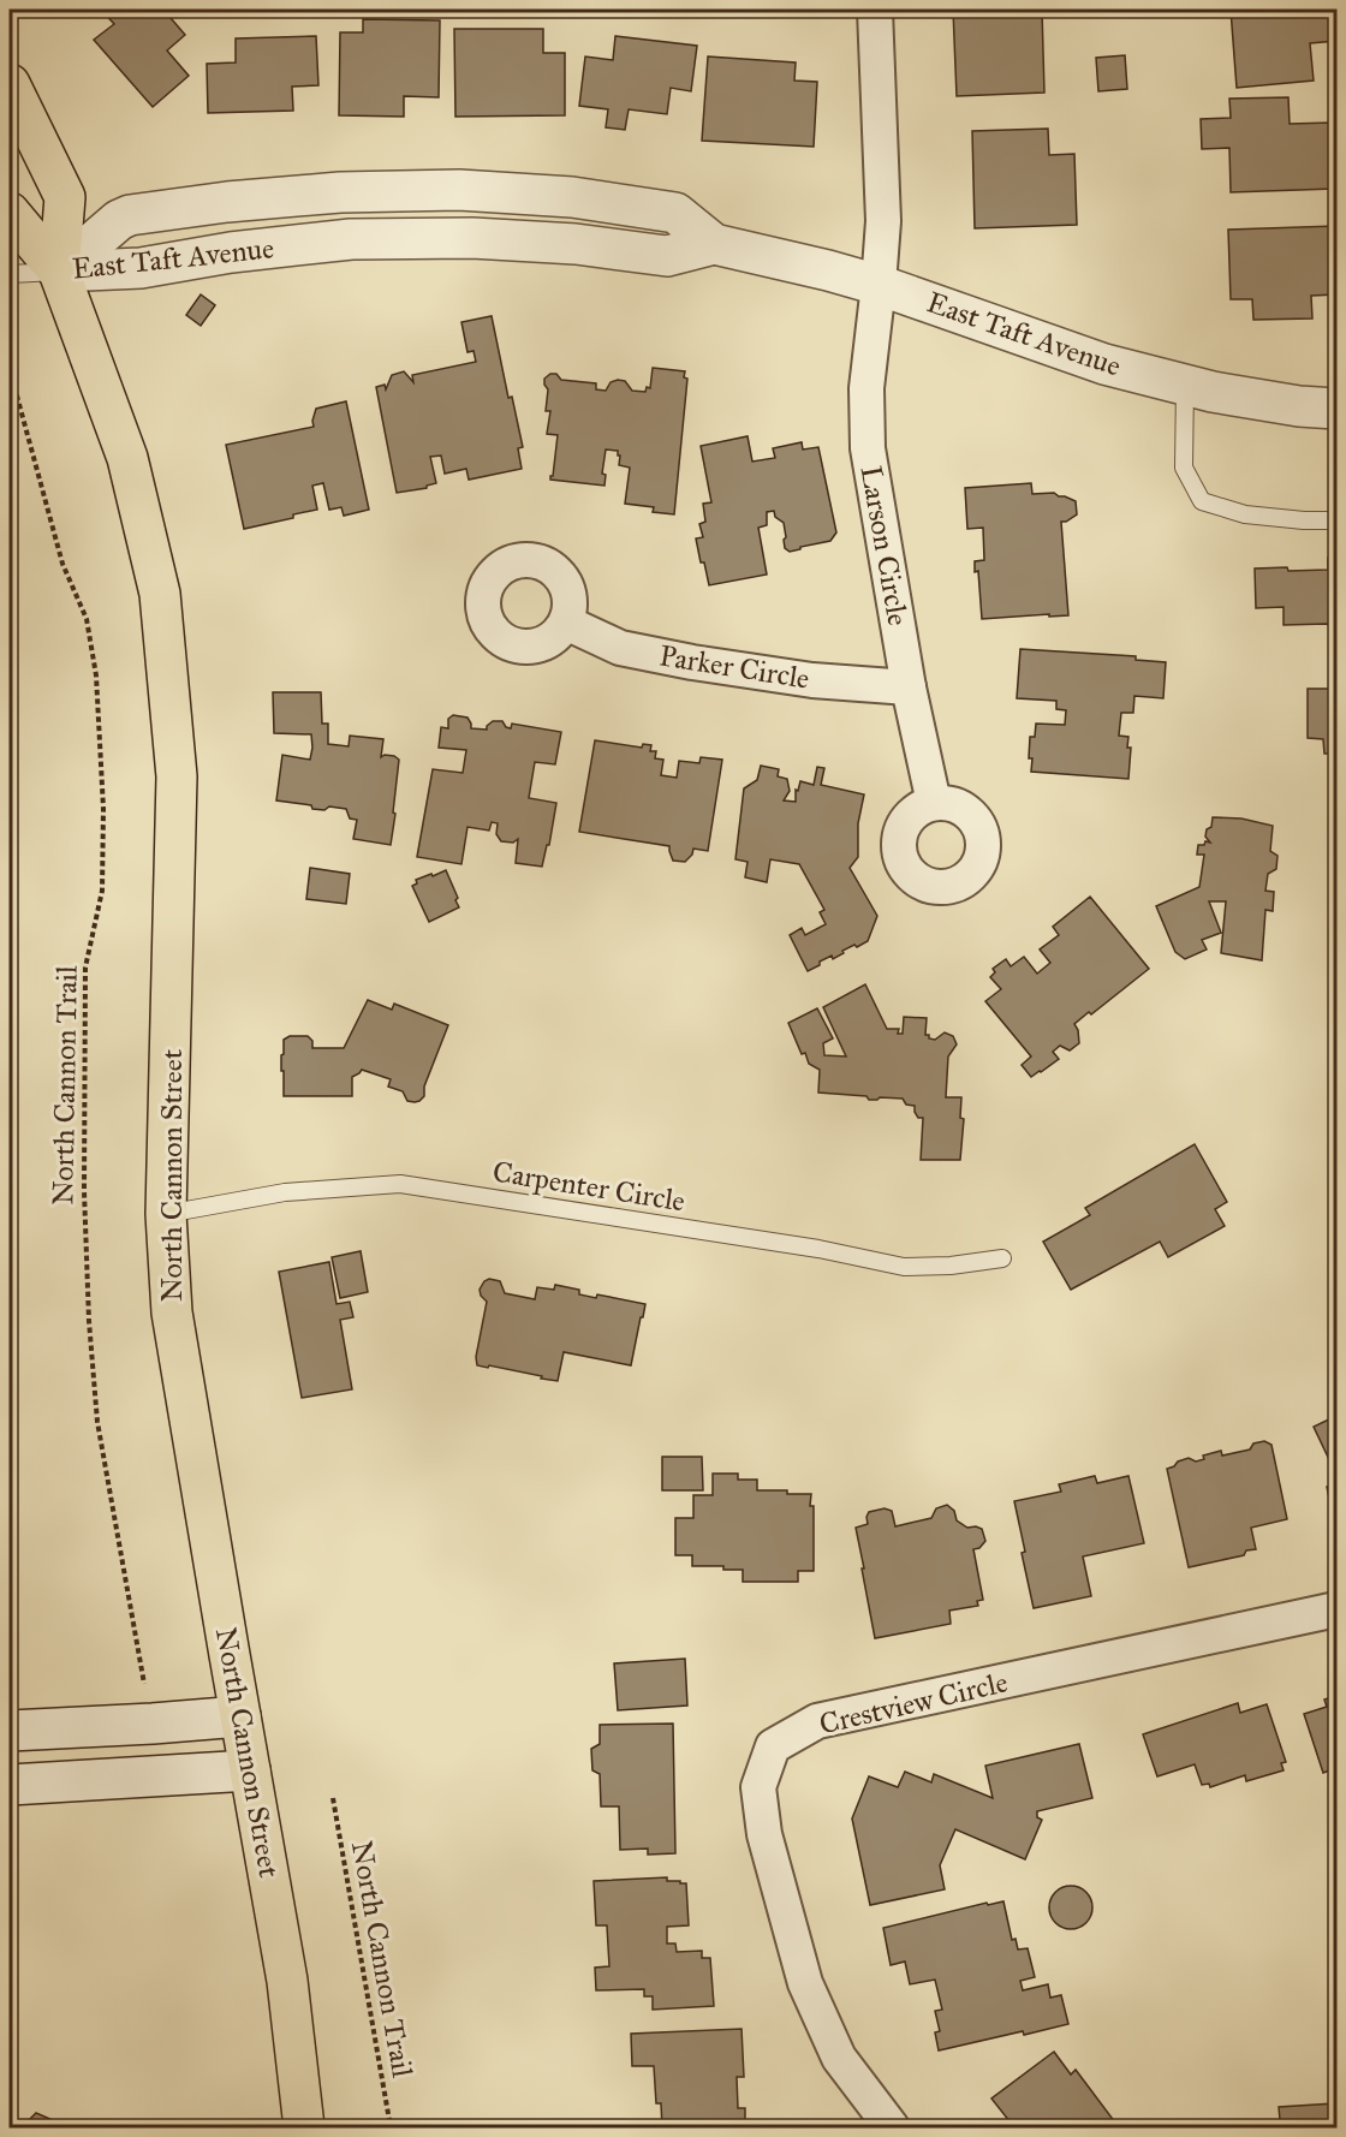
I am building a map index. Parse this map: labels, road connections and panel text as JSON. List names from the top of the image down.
{
  "streets": {
    "main road": ["North Cannon Street"],
    "street": [
      "East Taft Avenue",
      "Larson Circle",
      "Parker Circle",
      "Crestview Circle"
    ],
    "lane": ["Carpenter Circle"],
    "path": ["North Cannon Trail"]
  },
  "crossings": [
    ["East Taft Avenue", "Larson Circle"],
    ["East Taft Avenue", "North Cannon Street"],
    ["Larson Circle", "Parker Circle"],
    ["North Cannon Street", "Carpenter Circle"]
  ]
}
